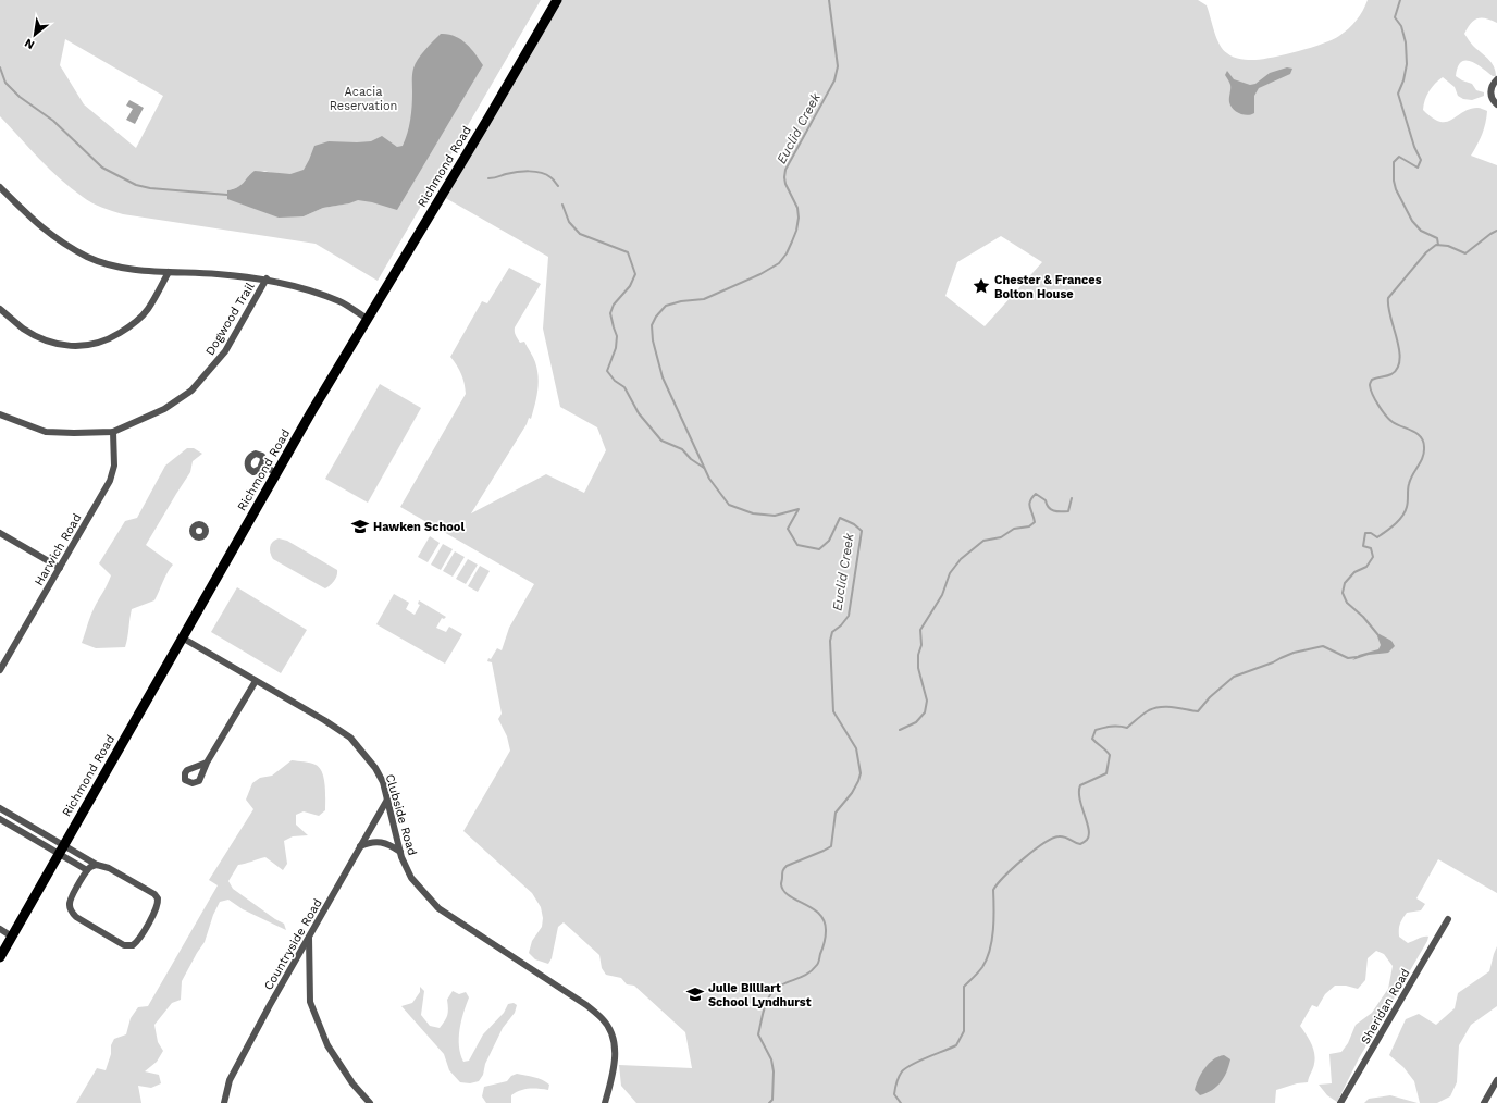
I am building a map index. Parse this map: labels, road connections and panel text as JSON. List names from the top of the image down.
{
  "streets": {
    "main road": ["Richmond Road"],
    "street": [
      "Dogwood Trail",
      "Harwich Road",
      "Clubside Road",
      "Countryside Road",
      "Sheridan Road"
    ]
  },
  "crossings": [
    ["Richmond Road", "Clubside Road"],
    ["Dogwood Trail", "Harwich Road"],
    ["Clubside Road", "Countryside Road"]
  ],
  "water": ["Euclid Creek"],
  "parks": ["Acacia Reservation"],
  "places": {
    "place": ["Chester & Frances Bolton House"],
    "school or university": ["Hawken School", "Julie Billiart School Lyndhurst"]
  },
  "north": "bottom left"
}
